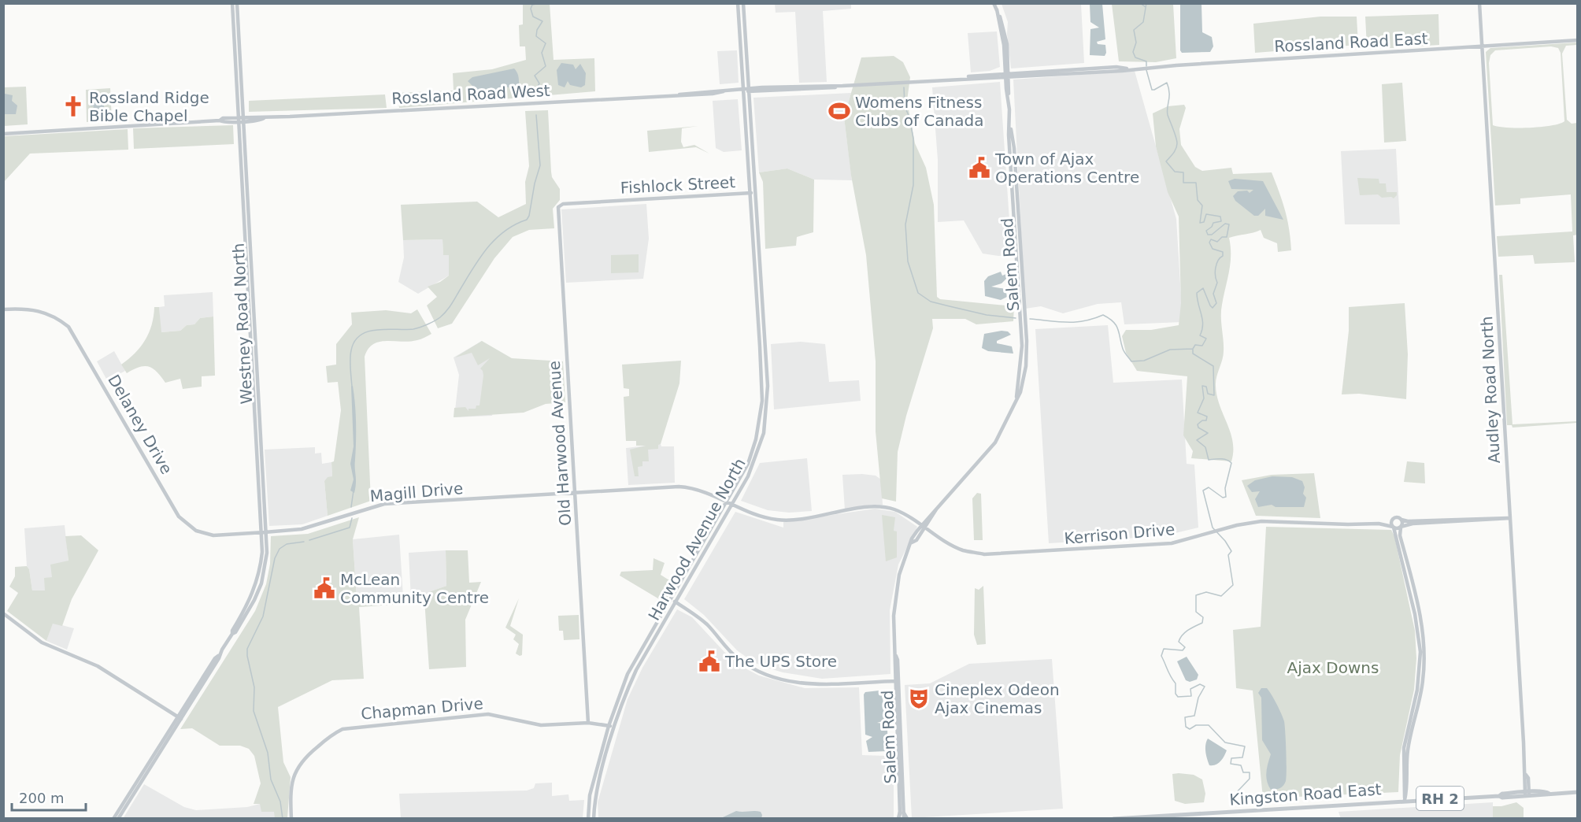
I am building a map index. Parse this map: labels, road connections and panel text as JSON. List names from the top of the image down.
{
  "streets": {
    "main road": [
      "Rossland Road East",
      "Rossland Road West",
      "Fishlock Street",
      "Salem Road",
      "Westney Road North",
      "Audley Road North",
      "Delaney Drive",
      "Old Harwood Avenue",
      "Magill Drive",
      "Kerrison Drive",
      "Harwood Avenue North",
      "Chapman Drive",
      "Kingston Road East",
      "RH 2"
    ]
  },
  "crossings": [
    ["Rossland Road East", "Rossland Road West"],
    ["Rossland Road East", "Salem Road"],
    ["Rossland Road East", "Audley Road North"],
    ["Rossland Road East", "Harwood Avenue North"],
    ["Rossland Road West", "Westney Road North"],
    ["Rossland Road West", "Harwood Avenue North"],
    ["Fishlock Street", "Old Harwood Avenue"],
    ["Fishlock Street", "Harwood Avenue North"],
    ["Salem Road", "Kerrison Drive"],
    ["Westney Road North", "Delaney Drive"],
    ["Westney Road North", "Magill Drive"],
    ["Audley Road North", "Kingston Road East"],
    ["Delaney Drive", "Magill Drive"],
    ["Old Harwood Avenue", "Magill Drive"],
    ["Old Harwood Avenue", "Chapman Drive"],
    ["Magill Drive", "Kerrison Drive"],
    ["Magill Drive", "Harwood Avenue North"],
    ["Kerrison Drive", "Harwood Avenue North"],
    ["Harwood Avenue North", "Chapman Drive"]
  ],
  "parks": ["Ajax Downs"],
  "places": {
    "church": ["Rossland Ridge Bible Chapel"],
    "sports": ["Womens Fitness Clubs of Canada"],
    "public building": ["Town of Ajax Operations Centre", "McLean Community Centre", "The UPS Store"],
    "theatre": ["Cineplex Odeon Ajax Cinemas"]
  },
  "scale_bar": "200 m"
}
